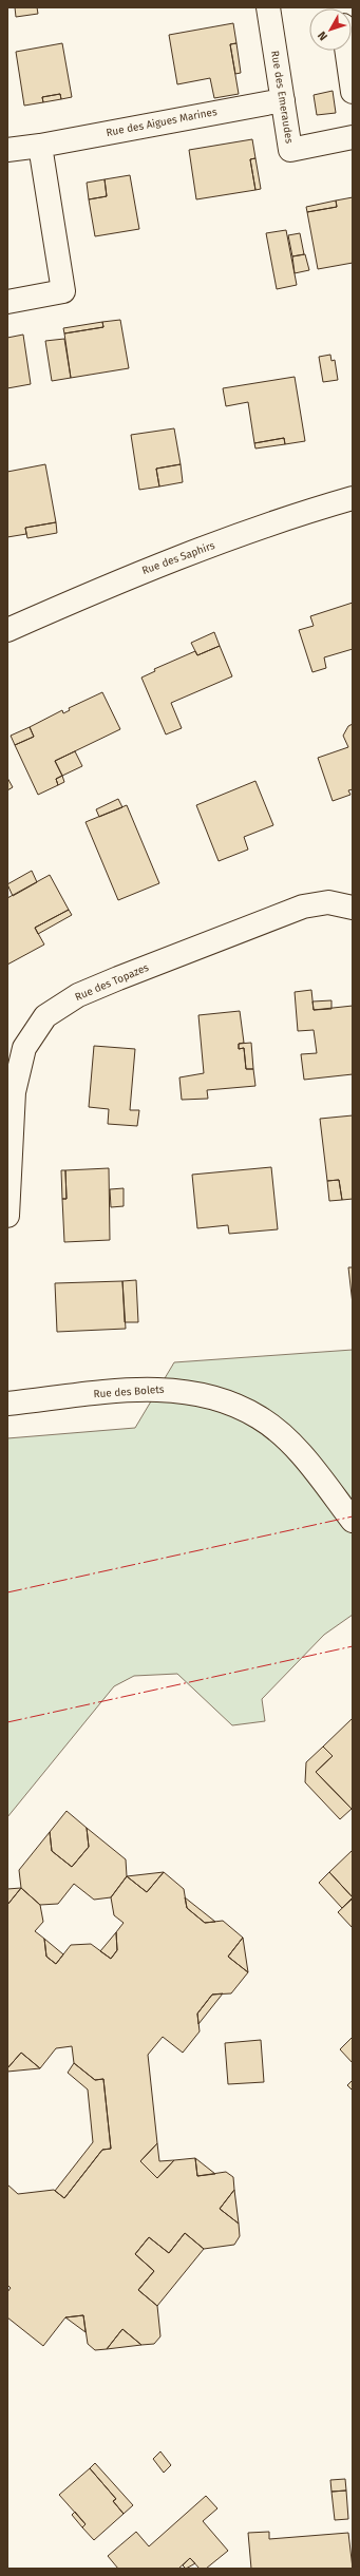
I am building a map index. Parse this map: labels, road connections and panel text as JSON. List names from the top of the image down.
{
  "streets": {
    "street": [
      "Rue des Emeraudes",
      "Rue des Aigues Marines",
      "Rue des Saphirs",
      "Rue des Topazes",
      "Rue des Bolets"
    ]
  },
  "crossings": [
    ["Rue des Emeraudes", "Rue des Aigues Marines"]
  ],
  "north": "bottom left"
}
